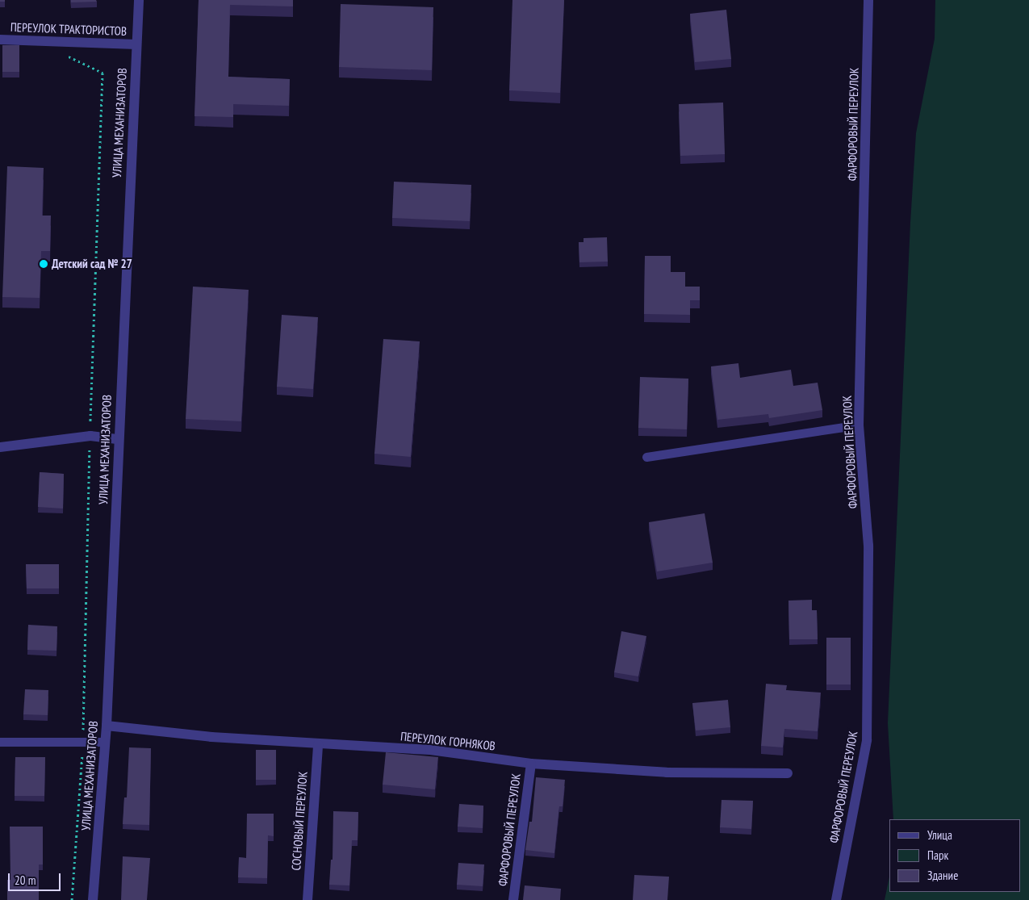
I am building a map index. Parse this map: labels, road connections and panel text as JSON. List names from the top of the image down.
{
  "streets": {
    "street": [
      "ПЕРЕУЛОК ТРАКТОРИСТОВ",
      "УЛИЦА МЕХАНИЗАТОРОВ",
      "ФАРФОРОВЫЙ ПЕРЕУЛОК",
      "ПЕРЕУЛОК ГОРНЯКОВ",
      "СОСНОВЫЙ ПЕРЕУЛОК"
    ]
  },
  "crossings": [
    ["ПЕРЕУЛОК ТРАКТОРИСТОВ", "УЛИЦА МЕХАНИЗАТОРОВ"],
    ["УЛИЦА МЕХАНИЗАТОРОВ", "ПЕРЕУЛОК ГОРНЯКОВ"],
    ["ФАРФОРОВЫЙ ПЕРЕУЛОК", "ПЕРЕУЛОК ГОРНЯКОВ"],
    ["ПЕРЕУЛОК ГОРНЯКОВ", "СОСНОВЫЙ ПЕРЕУЛОК"]
  ],
  "places": ["Детский сад № 27"],
  "legend": ["Улица", "Парк", "Здание"],
  "scale_bar": "20 m"
}
